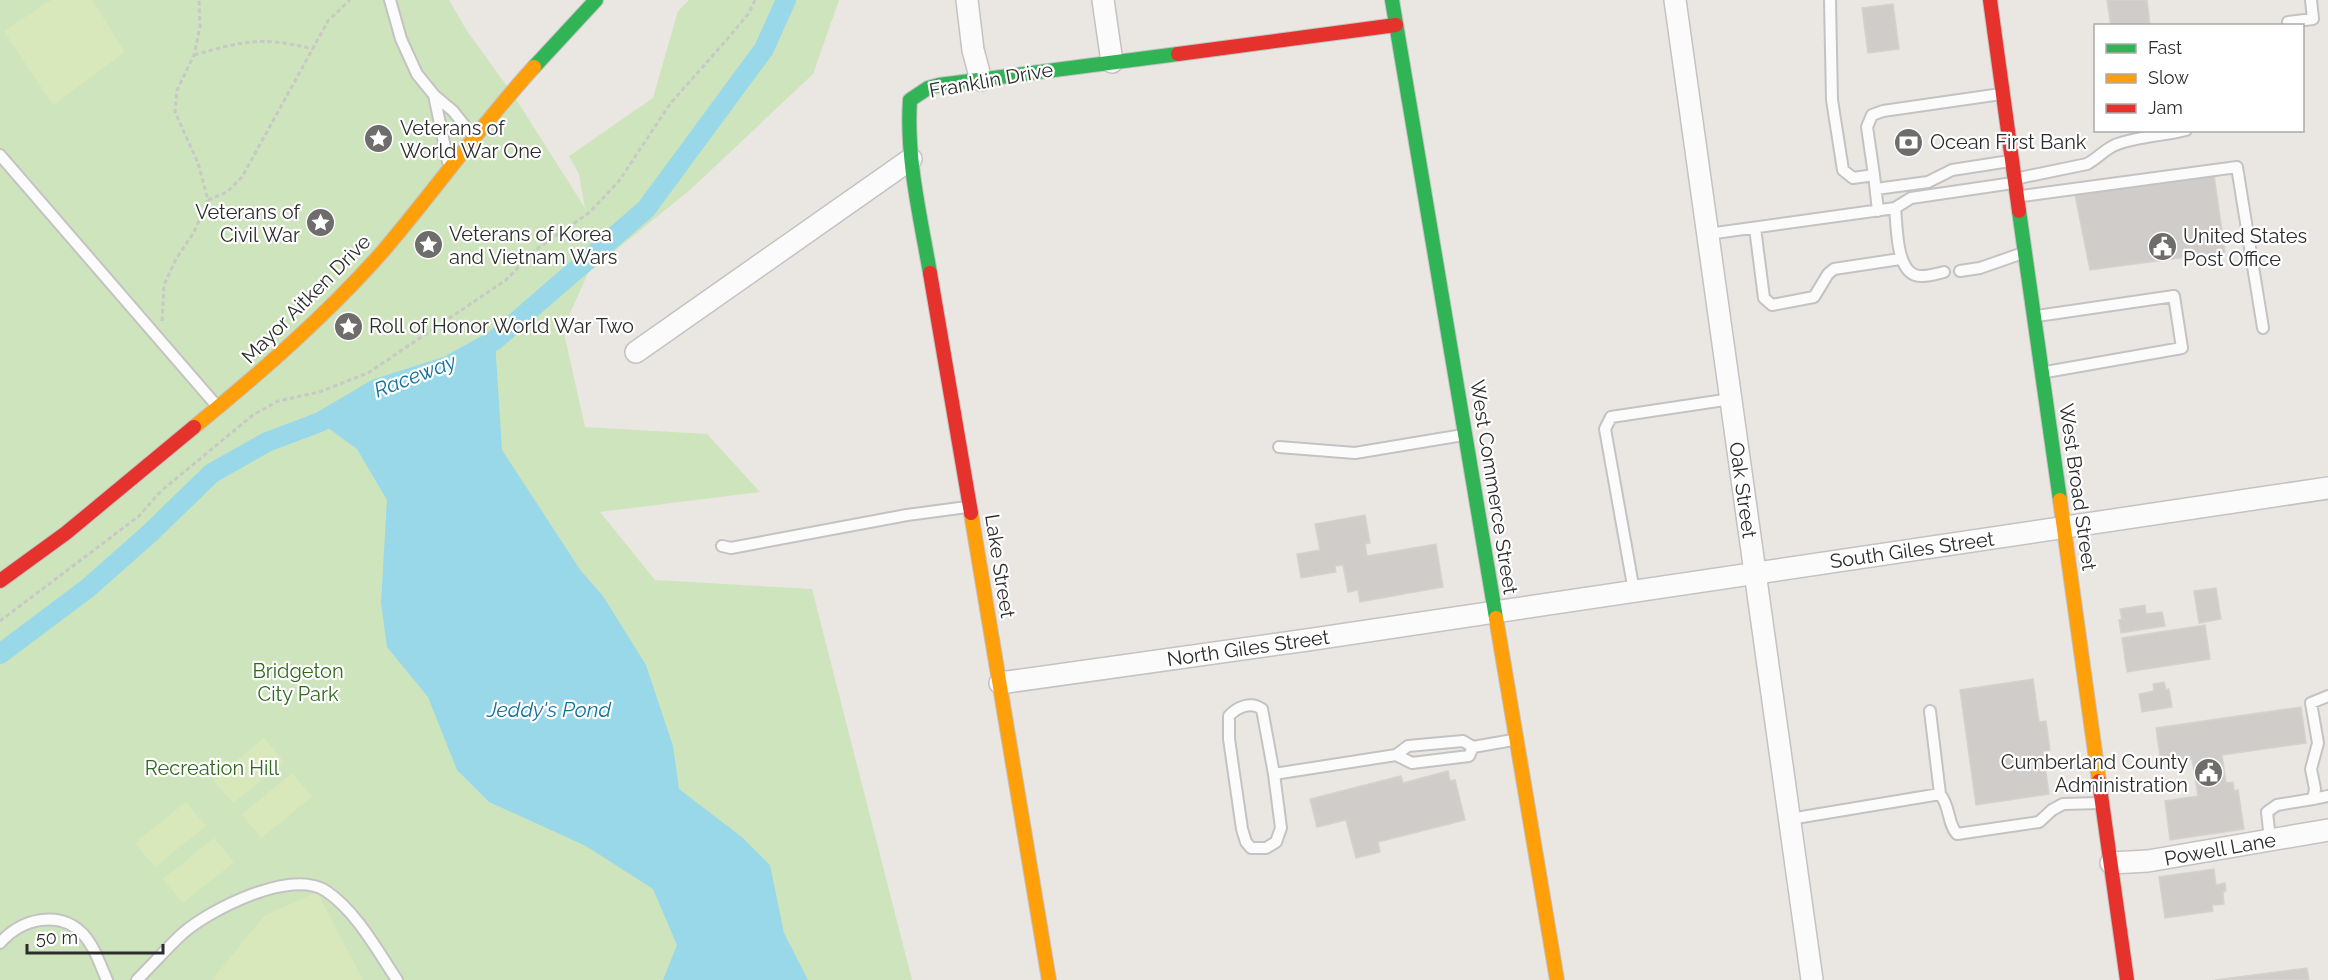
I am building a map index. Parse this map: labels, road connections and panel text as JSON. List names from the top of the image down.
{
  "streets": {
    "main road": [
      "Franklin Drive",
      "Mayor Aitken Drive",
      "West Commerce Street",
      "West Broad Street",
      "Lake Street"
    ],
    "street": [
      "Oak Street",
      "South Giles Street",
      "North Giles Street",
      "Powell Lane"
    ]
  },
  "crossings": [
    ["Franklin Drive", "West Commerce Street"],
    ["Franklin Drive", "Lake Street"],
    ["West Commerce Street", "South Giles Street"],
    ["West Commerce Street", "North Giles Street"],
    ["West Broad Street", "South Giles Street"],
    ["West Broad Street", "Powell Lane"],
    ["Oak Street", "South Giles Street"],
    ["South Giles Street", "North Giles Street"],
    ["Lake Street", "North Giles Street"]
  ],
  "water": ["Raceway", "Jeddy's Pond"],
  "parks": ["Bridgeton City Park", "Recreation Hill"],
  "places": {
    "place": [
      "Veterans of World War One",
      "Veterans of Civil War",
      "Veterans of Korea and Vietnam Wars",
      "Roll of Honor World War Two"
    ],
    "bank": ["Ocean First Bank"],
    "public building": ["United States Post Office", "Cumberland County Administration"]
  },
  "legend": ["Fast", "Slow", "Jam"],
  "scale_bar": "50 m"
}
